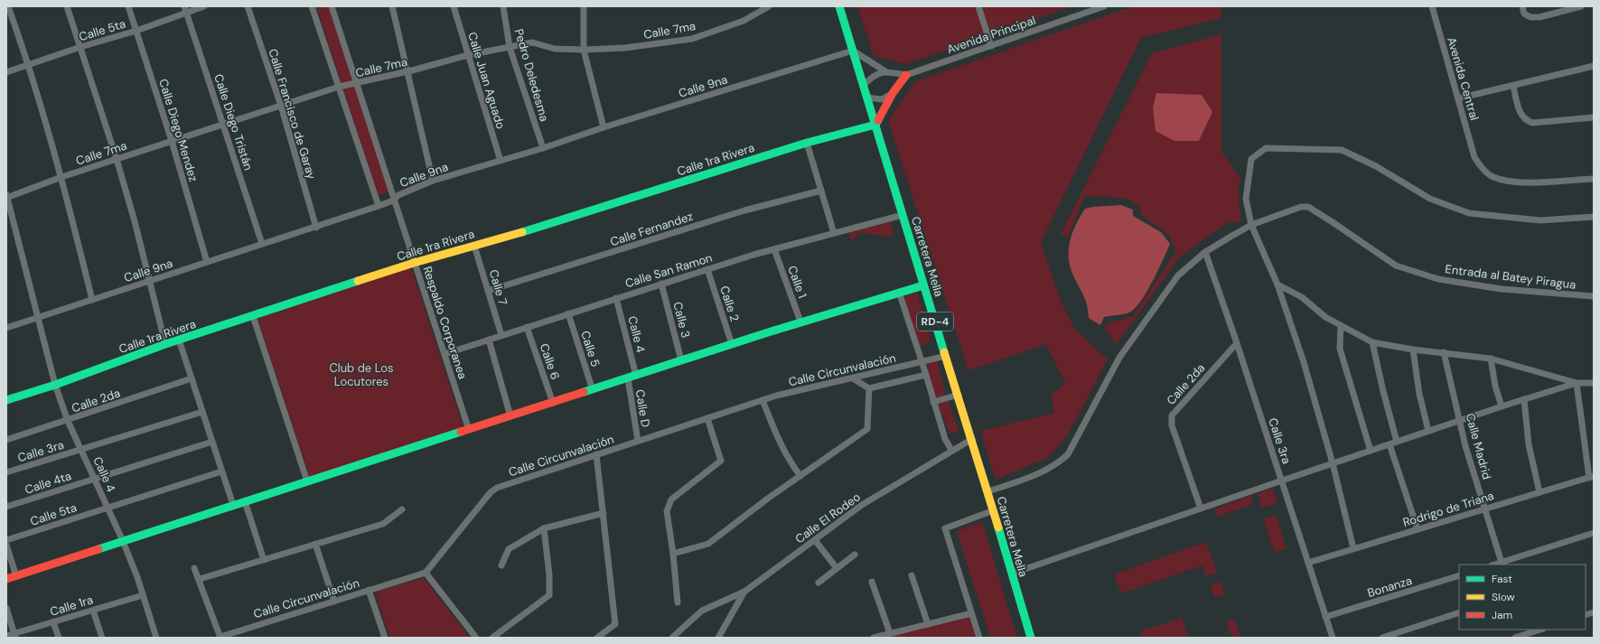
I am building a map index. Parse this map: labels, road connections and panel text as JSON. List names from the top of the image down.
{
  "streets": {
    "street": [
      "Calle 5ta",
      "Calle 7ma",
      "Avenida Principal",
      "Pedro Deledesma",
      "Avenida Central",
      "Calle Juan Aguado",
      "Calle 9na",
      "Calle Francisco de Garay",
      "Calle Diego Tristán",
      "Calle Diego Mendez",
      "Calle 1ra Rivera",
      "Calle Fernandez",
      "Carretera Mella",
      "Calle San Ramon",
      "Entrada al Batey Piragua",
      "Calle 1",
      "Calle 7",
      "Calle 2",
      "Calle 3",
      "RD-4",
      "Respaldo Corporanea",
      "Calle 4",
      "Calle 5",
      "Calle 6",
      "Calle Circunvalación",
      "Calle 2da",
      "Calle D",
      "Calle 3ra",
      "Calle Madrid",
      "Calle 4ta",
      "Rodrigo de Triana",
      "Calle El Rodeo",
      "Bonanza",
      "Calle 1ra"
    ]
  },
  "crossings": [
    ["Calle 5ta", "Calle Diego Tristán"],
    ["Calle 5ta", "Calle Diego Mendez"],
    ["Calle 5ta", "Calle 4"],
    ["Calle 7ma", "Pedro Deledesma"],
    ["Calle 7ma", "Calle Juan Aguado"],
    ["Calle 7ma", "Calle Francisco de Garay"],
    ["Calle 7ma", "Calle Diego Tristán"],
    ["Calle 7ma", "Calle Diego Mendez"],
    ["Calle 7ma", "Respaldo Corporanea"],
    ["Calle 7ma", "Calle 4"],
    ["Pedro Deledesma", "Calle 9na"],
    ["Calle Juan Aguado", "Calle 9na"],
    ["Calle 9na", "Calle Francisco de Garay"],
    ["Calle 9na", "Calle Diego Tristán"],
    ["Calle 9na", "Calle Diego Mendez"],
    ["Calle 9na", "Carretera Mella"],
    ["Calle 9na", "Respaldo Corporanea"],
    ["Calle 9na", "Calle 4"],
    ["Calle 1ra Rivera", "Carretera Mella"],
    ["Calle 1ra Rivera", "Calle 7"],
    ["Calle 1ra Rivera", "Respaldo Corporanea"],
    ["Calle 1ra Rivera", "Calle 4"],
    ["Calle Fernandez", "Calle 7"],
    ["Carretera Mella", "Calle San Ramon"],
    ["Carretera Mella", "Entrada al Batey Piragua"],
    ["Carretera Mella", "Calle Circunvalación"],
    ["Carretera Mella", "Calle El Rodeo"],
    ["Calle San Ramon", "Calle 1"],
    ["Calle San Ramon", "Calle 7"],
    ["Calle San Ramon", "Calle 2"],
    ["Calle San Ramon", "Calle 3"],
    ["Calle San Ramon", "Respaldo Corporanea"],
    ["Calle San Ramon", "Calle 4"],
    ["Calle San Ramon", "Calle 5"],
    ["Calle San Ramon", "Calle 6"],
    ["Entrada al Batey Piragua", "Calle 3ra"],
    ["Calle 4", "Calle 2da"],
    ["Calle 4", "Calle D"],
    ["Calle 4", "Calle 3ra"],
    ["Calle 4", "Calle 4ta"],
    ["Calle 4", "Calle 1ra"],
    ["Calle Circunvalación", "Calle D"],
    ["Calle 2da", "Calle 3ra"],
    ["Calle 3ra", "Rodrigo de Triana"],
    ["Calle 3ra", "Bonanza"],
    ["Calle Madrid", "Rodrigo de Triana"]
  ],
  "parks": ["Club de Los Locutores"],
  "legend": ["Fast", "Slow", "Jam"]
}
